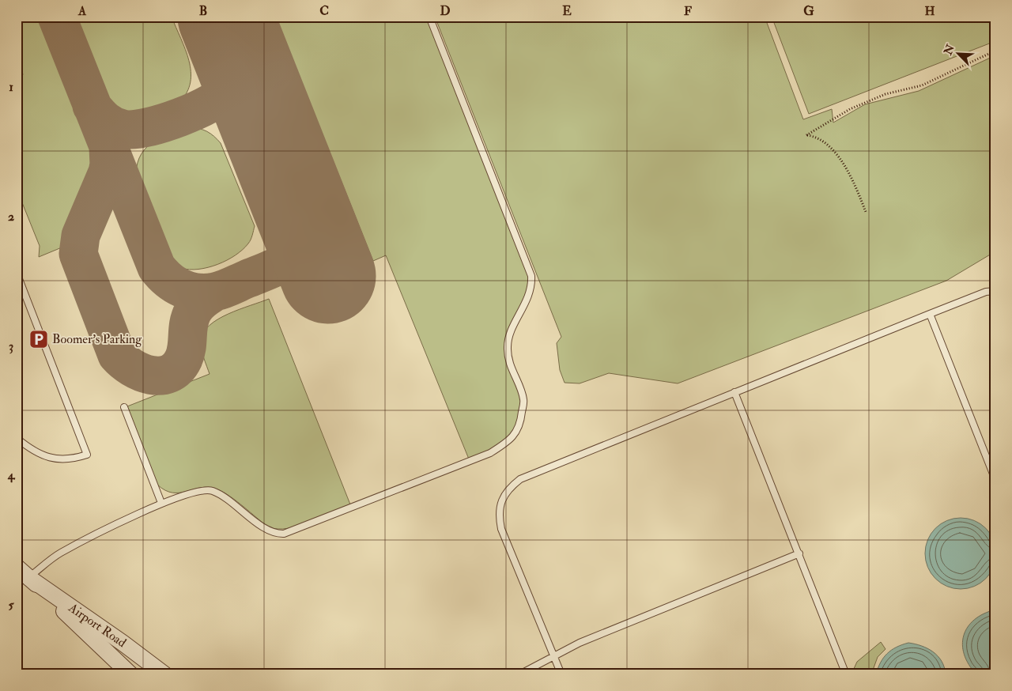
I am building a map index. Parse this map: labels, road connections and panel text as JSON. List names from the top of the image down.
{
  "streets": {
    "street": ["Airport Road"]
  },
  "places": {
    "parking": ["Boomer's Parking"]
  },
  "north": "top left",
  "grid": {
    "columns": [
      "A",
      "B",
      "C",
      "D",
      "E",
      "F",
      "G",
      "H"
    ],
    "rows": [
      "1",
      "2",
      "3",
      "4",
      "5"
    ]
  }
}
